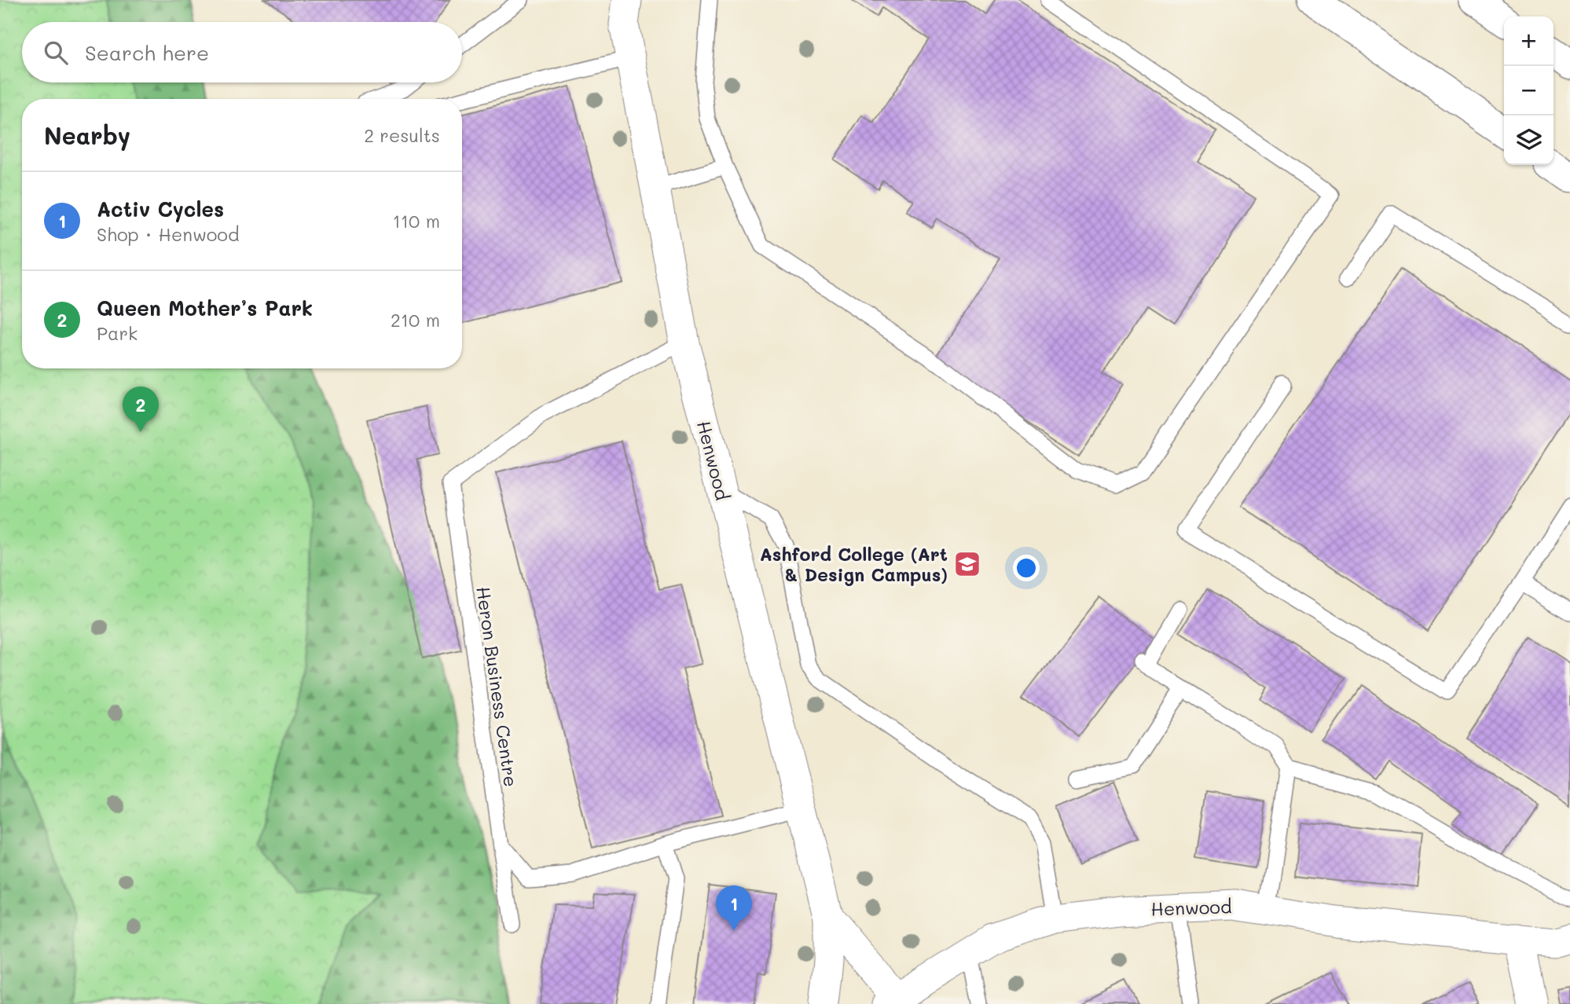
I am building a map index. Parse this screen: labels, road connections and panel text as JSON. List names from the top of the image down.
{
  "streets": {
    "street": ["Henwood"],
    "lane": ["Heron Business Centre"]
  },
  "crossings": [
    ["Henwood", "Heron Business Centre"]
  ],
  "places": {
    "school or university": ["Ashford College (Art & Design Campus)"]
  },
  "page": {
    "map_buttons": ["+", "−"],
    "search": "Search here",
    "heading": ["Nearby", "2 results"],
    "list": [
      {
        "mark": "1",
        "name": "Activ Cycles",
        "note": "Shop · Henwood",
        "value": "110 m"
      },
      {
        "mark": "2",
        "name": "Queen Mother’s Park",
        "note": "Park",
        "value": "210 m"
      }
    ],
    "pins": ["2", "1"]
  }
}
